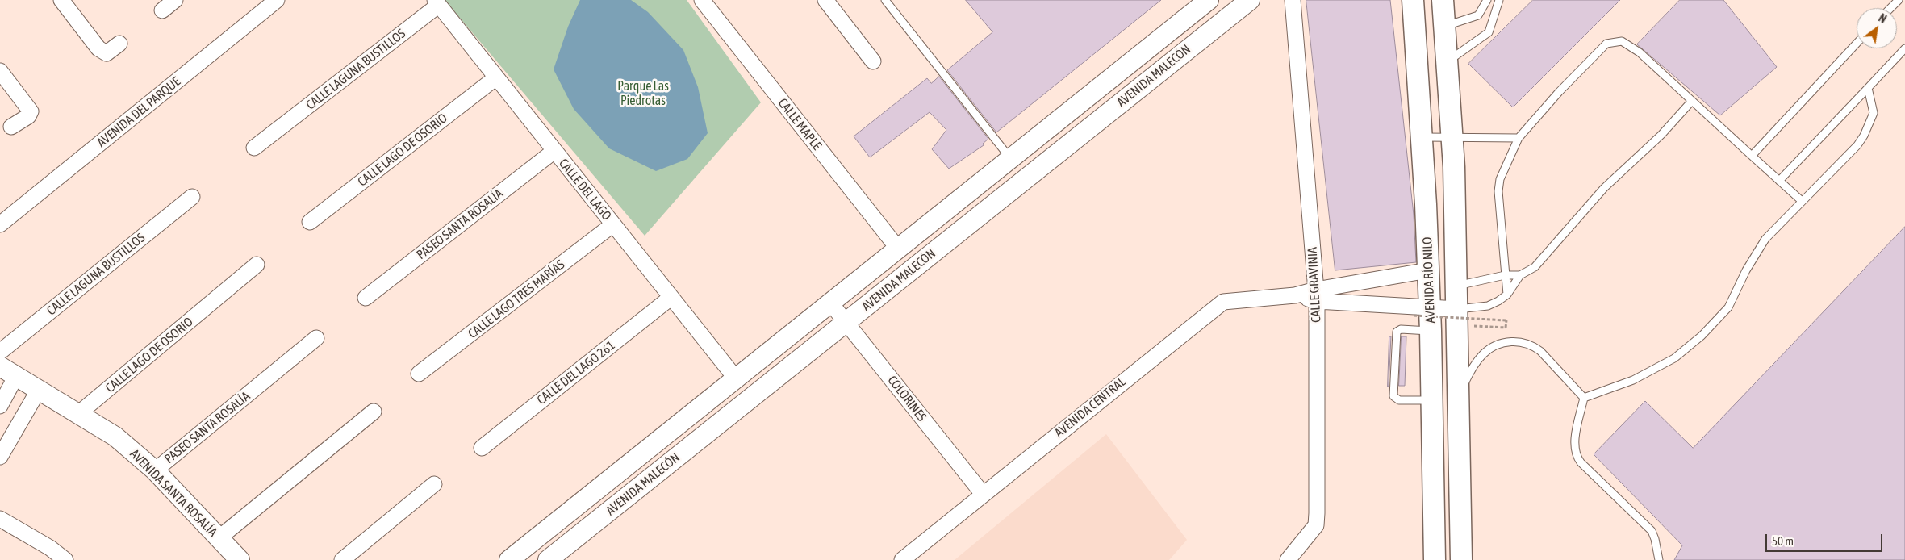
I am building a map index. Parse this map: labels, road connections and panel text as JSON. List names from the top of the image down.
{
  "streets": {
    "main road": ["AVENIDA RÍO NILO"],
    "street": [
      "CALLE LAGUNA BUSTILLOS",
      "AVENIDA MALECÓN",
      "AVENIDA DEL PARQUE",
      "CALLE MAPLE",
      "CALLE LAGO DE OSORIO",
      "CALLE DEL LAGO",
      "PASEO SANTA ROSALÍA",
      "CALLE GRAVINIA",
      "CALLE LAGO TRES MARÍAS",
      "CALLE DEL LAGO 261",
      "COLORINES",
      "AVENIDA CENTRAL",
      "AVENIDA SANTA ROSALÍA"
    ]
  },
  "crossings": [
    ["CALLE LAGUNA BUSTILLOS", "CALLE DEL LAGO"],
    ["AVENIDA MALECÓN", "CALLE MAPLE"],
    ["AVENIDA MALECÓN", "CALLE DEL LAGO"],
    ["AVENIDA MALECÓN", "COLORINES"],
    ["CALLE LAGO DE OSORIO", "CALLE DEL LAGO"],
    ["CALLE LAGO DE OSORIO", "AVENIDA SANTA ROSALÍA"],
    ["CALLE DEL LAGO", "PASEO SANTA ROSALÍA"],
    ["CALLE DEL LAGO", "CALLE LAGO TRES MARÍAS"],
    ["CALLE DEL LAGO", "CALLE DEL LAGO 261"],
    ["PASEO SANTA ROSALÍA", "AVENIDA SANTA ROSALÍA"],
    ["AVENIDA RÍO NILO", "AVENIDA CENTRAL"],
    ["CALLE GRAVINIA", "AVENIDA CENTRAL"],
    ["COLORINES", "AVENIDA CENTRAL"]
  ],
  "parks": ["Parque Las Piedrotas"],
  "scale_bar": "50 m",
  "north": "top right"
}
